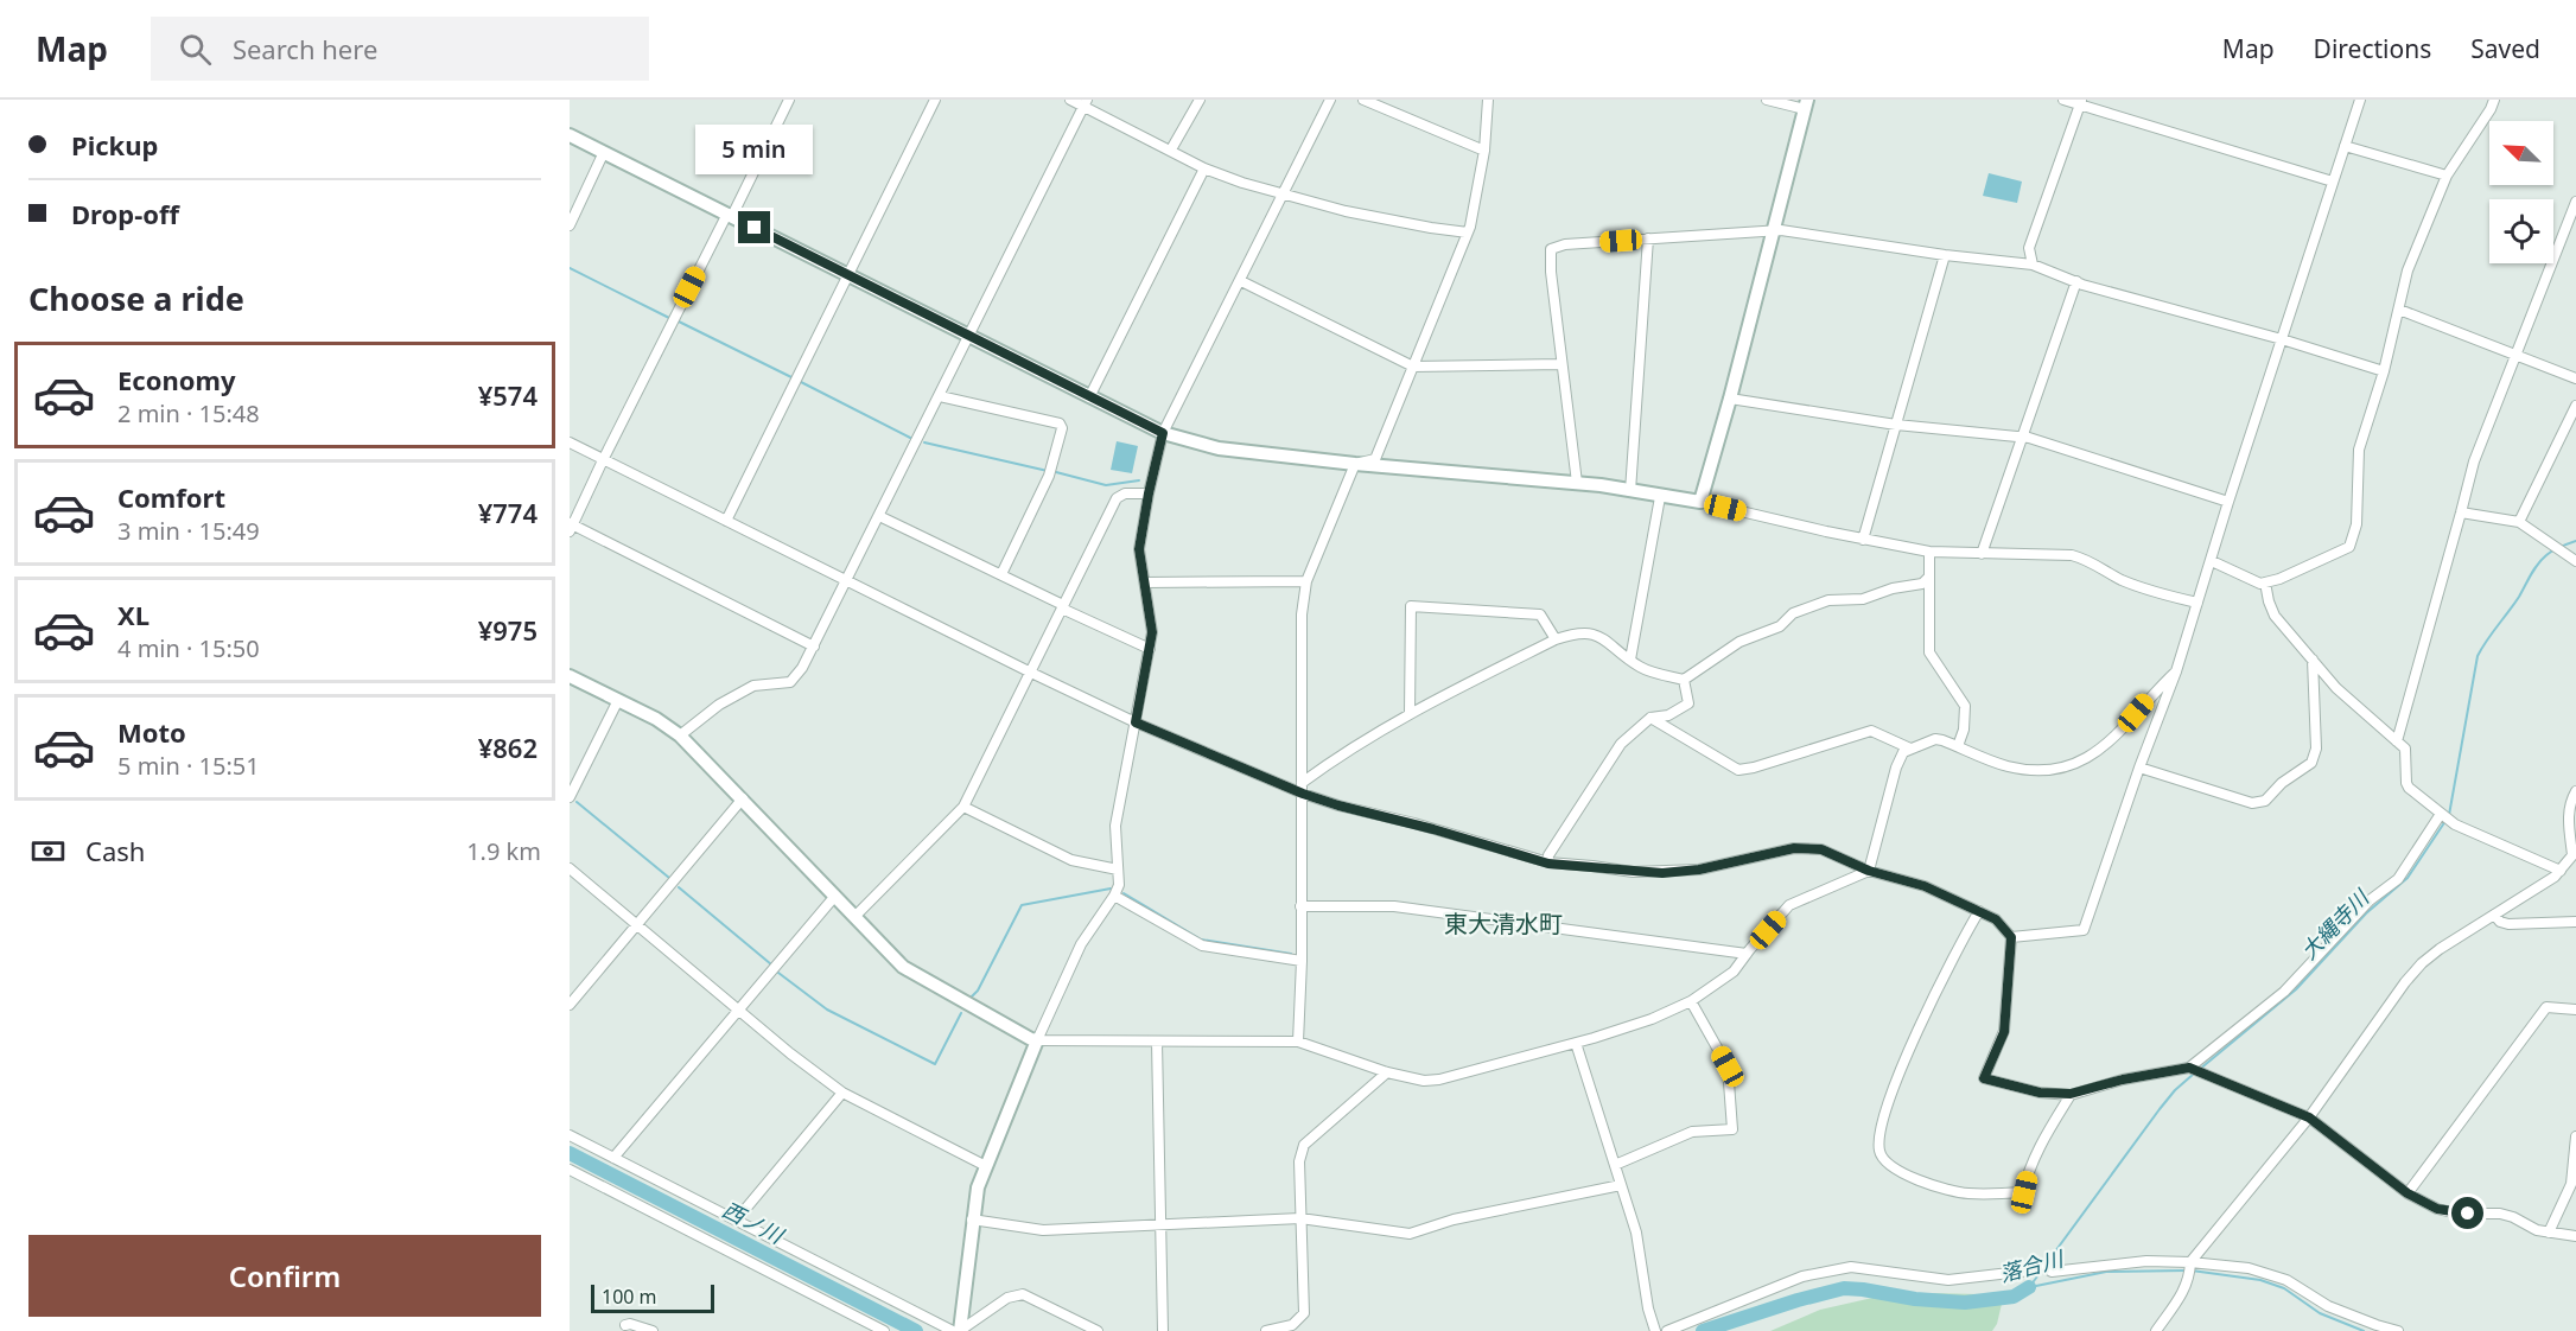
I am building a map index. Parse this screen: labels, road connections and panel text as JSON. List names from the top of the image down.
{
  "districts": ["東大清水町"],
  "water": ["大縄寺川", "西ノ川", "落合川"],
  "scale_bar": "100 m",
  "north": "top left",
  "page": {
    "header": "Map",
    "search": "Search here",
    "nav": ["Map", "Directions", "Saved"],
    "banner": ["Pickup", "Drop-off"],
    "bubble": "5 min",
    "heading": "Choose a ride",
    "list": [
      {
        "name": "Economy",
        "note": "2 min · 15:48",
        "value": "¥574"
      },
      {
        "name": "Comfort",
        "note": "3 min · 15:49",
        "value": "¥774"
      },
      {
        "name": "XL",
        "note": "4 min · 15:50",
        "value": "¥975"
      },
      {
        "name": "Moto",
        "note": "5 min · 15:51",
        "value": "¥862"
      }
    ],
    "pay": ["Cash", "1.9 km"],
    "buttons": "Confirm",
    "scale": "100 m"
  }
}
